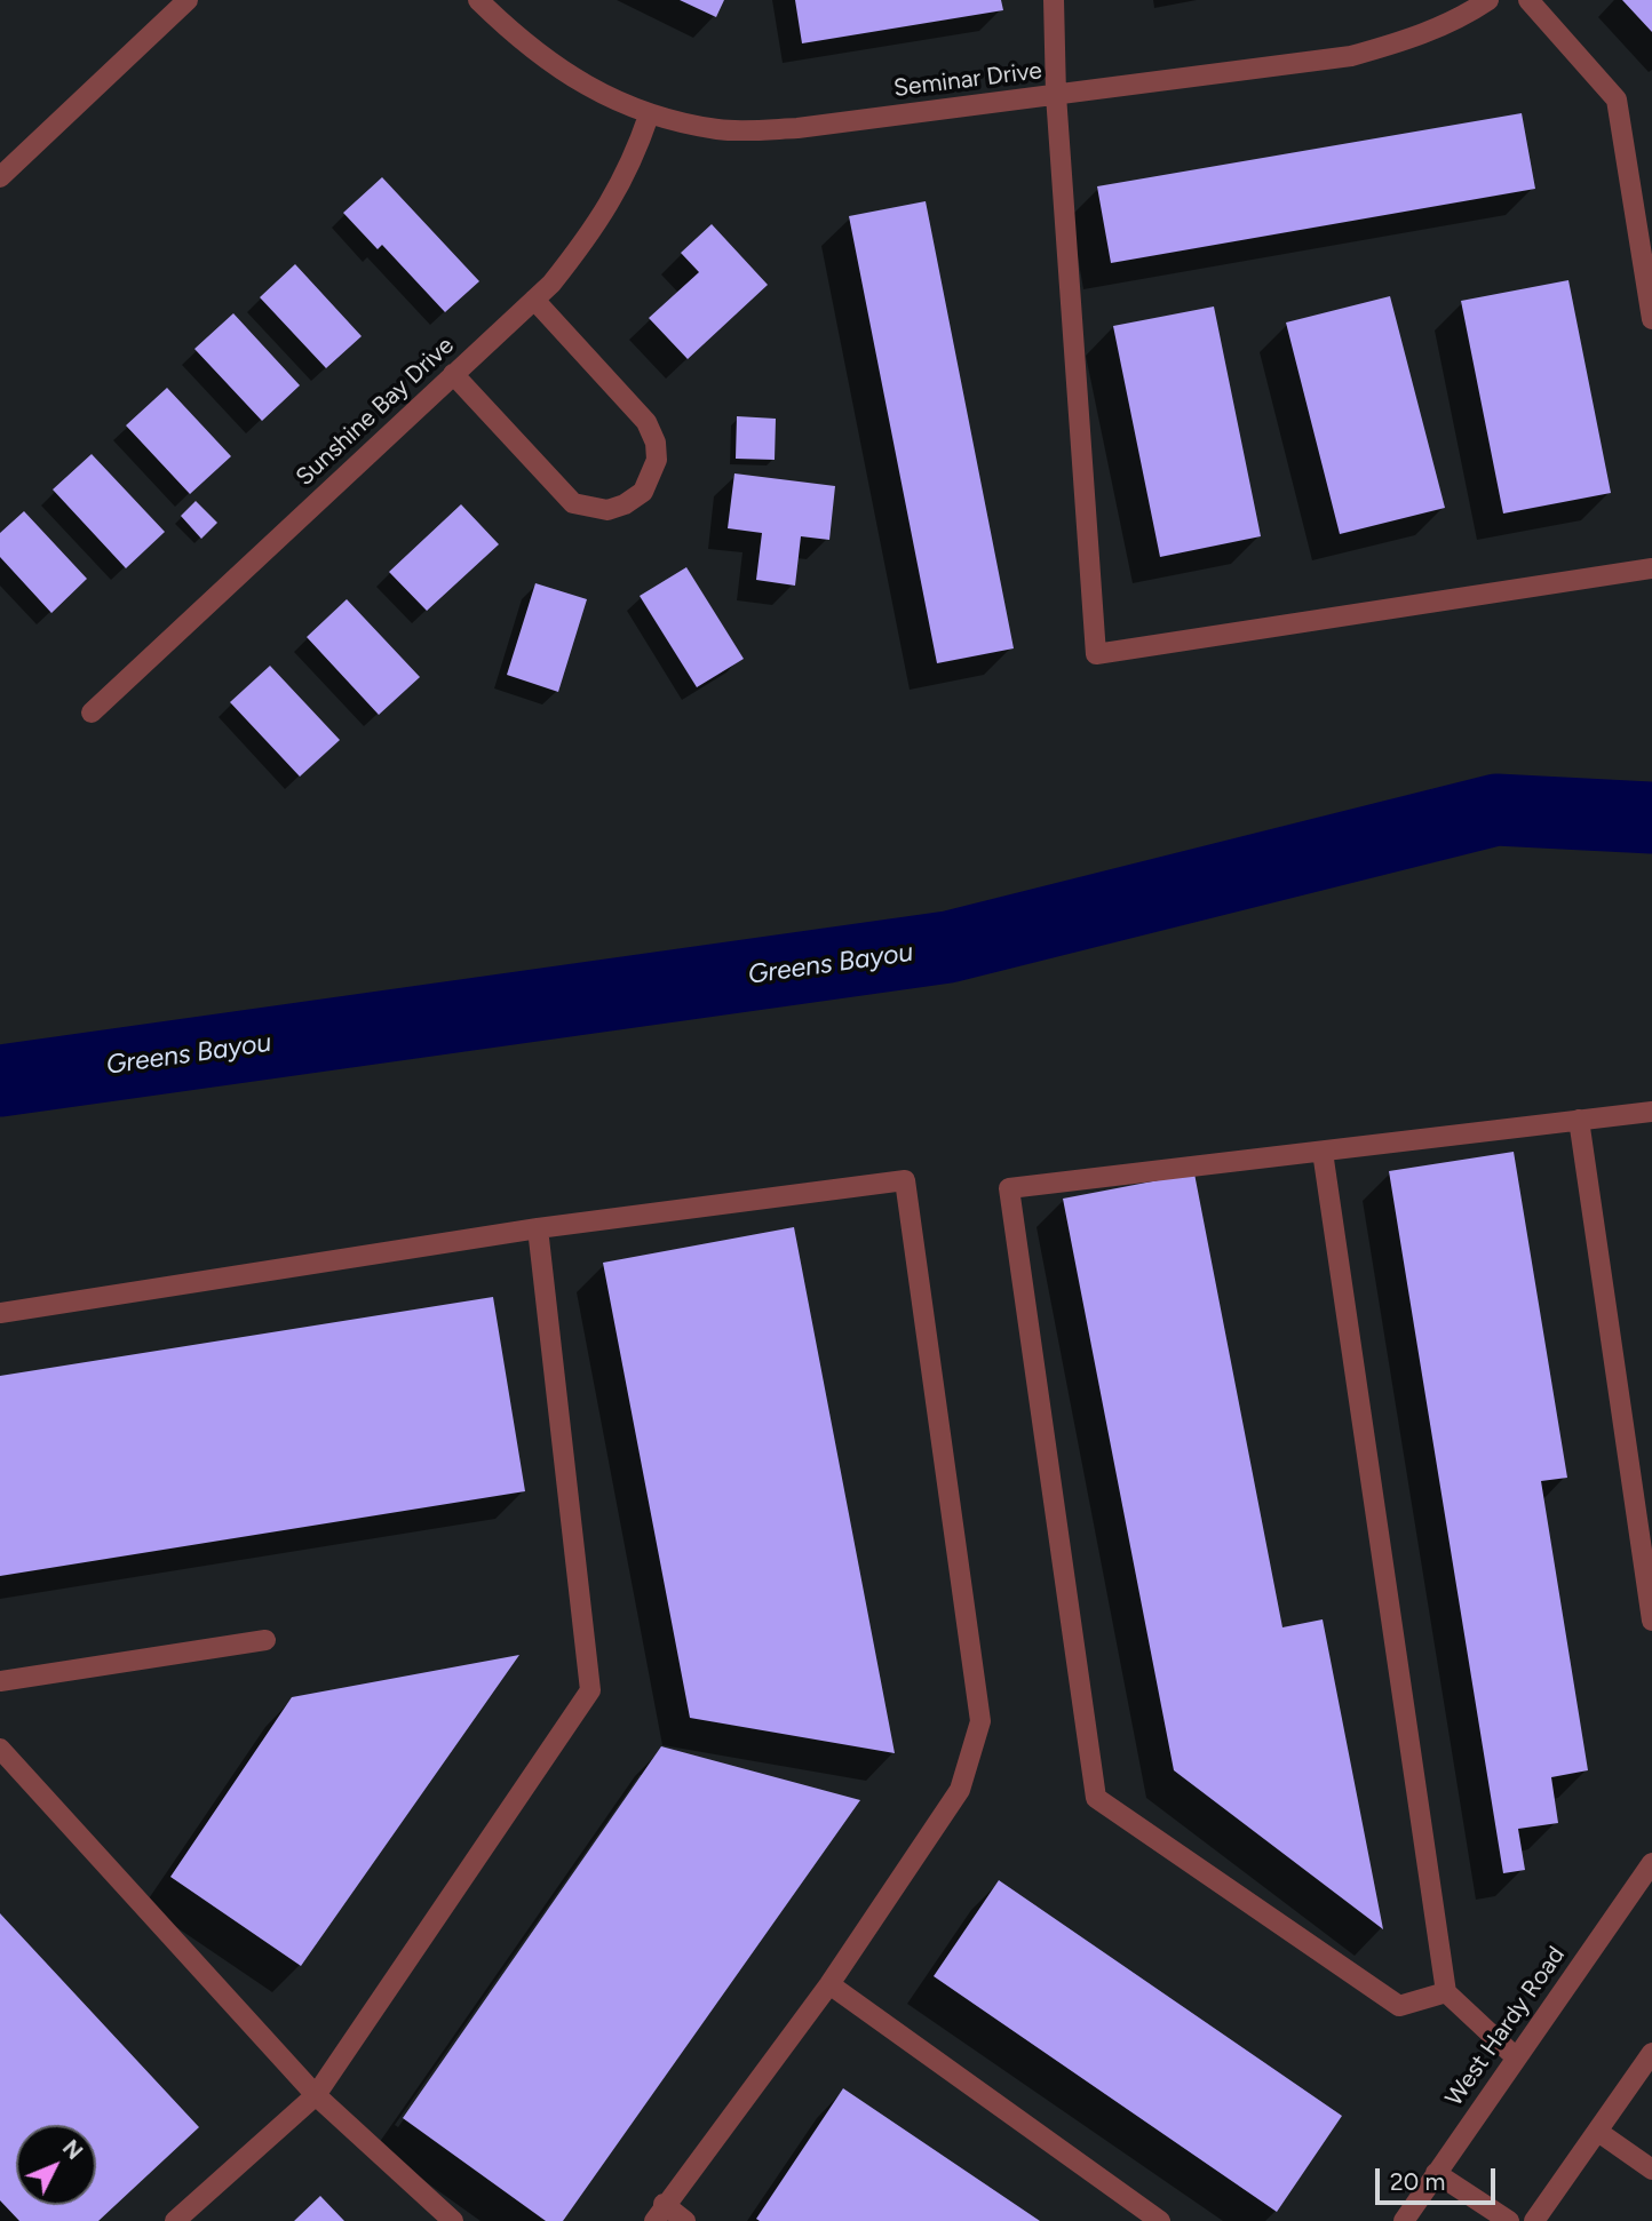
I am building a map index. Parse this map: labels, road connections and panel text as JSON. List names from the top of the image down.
{
  "streets": {
    "street": ["Seminar Drive", "Sunshine Bay Drive", "West Hardy Road"]
  },
  "crossings": [
    ["Seminar Drive", "Sunshine Bay Drive"]
  ],
  "water": ["Greens Bayou"],
  "scale_bar": "20 m",
  "north": "top right"
}
